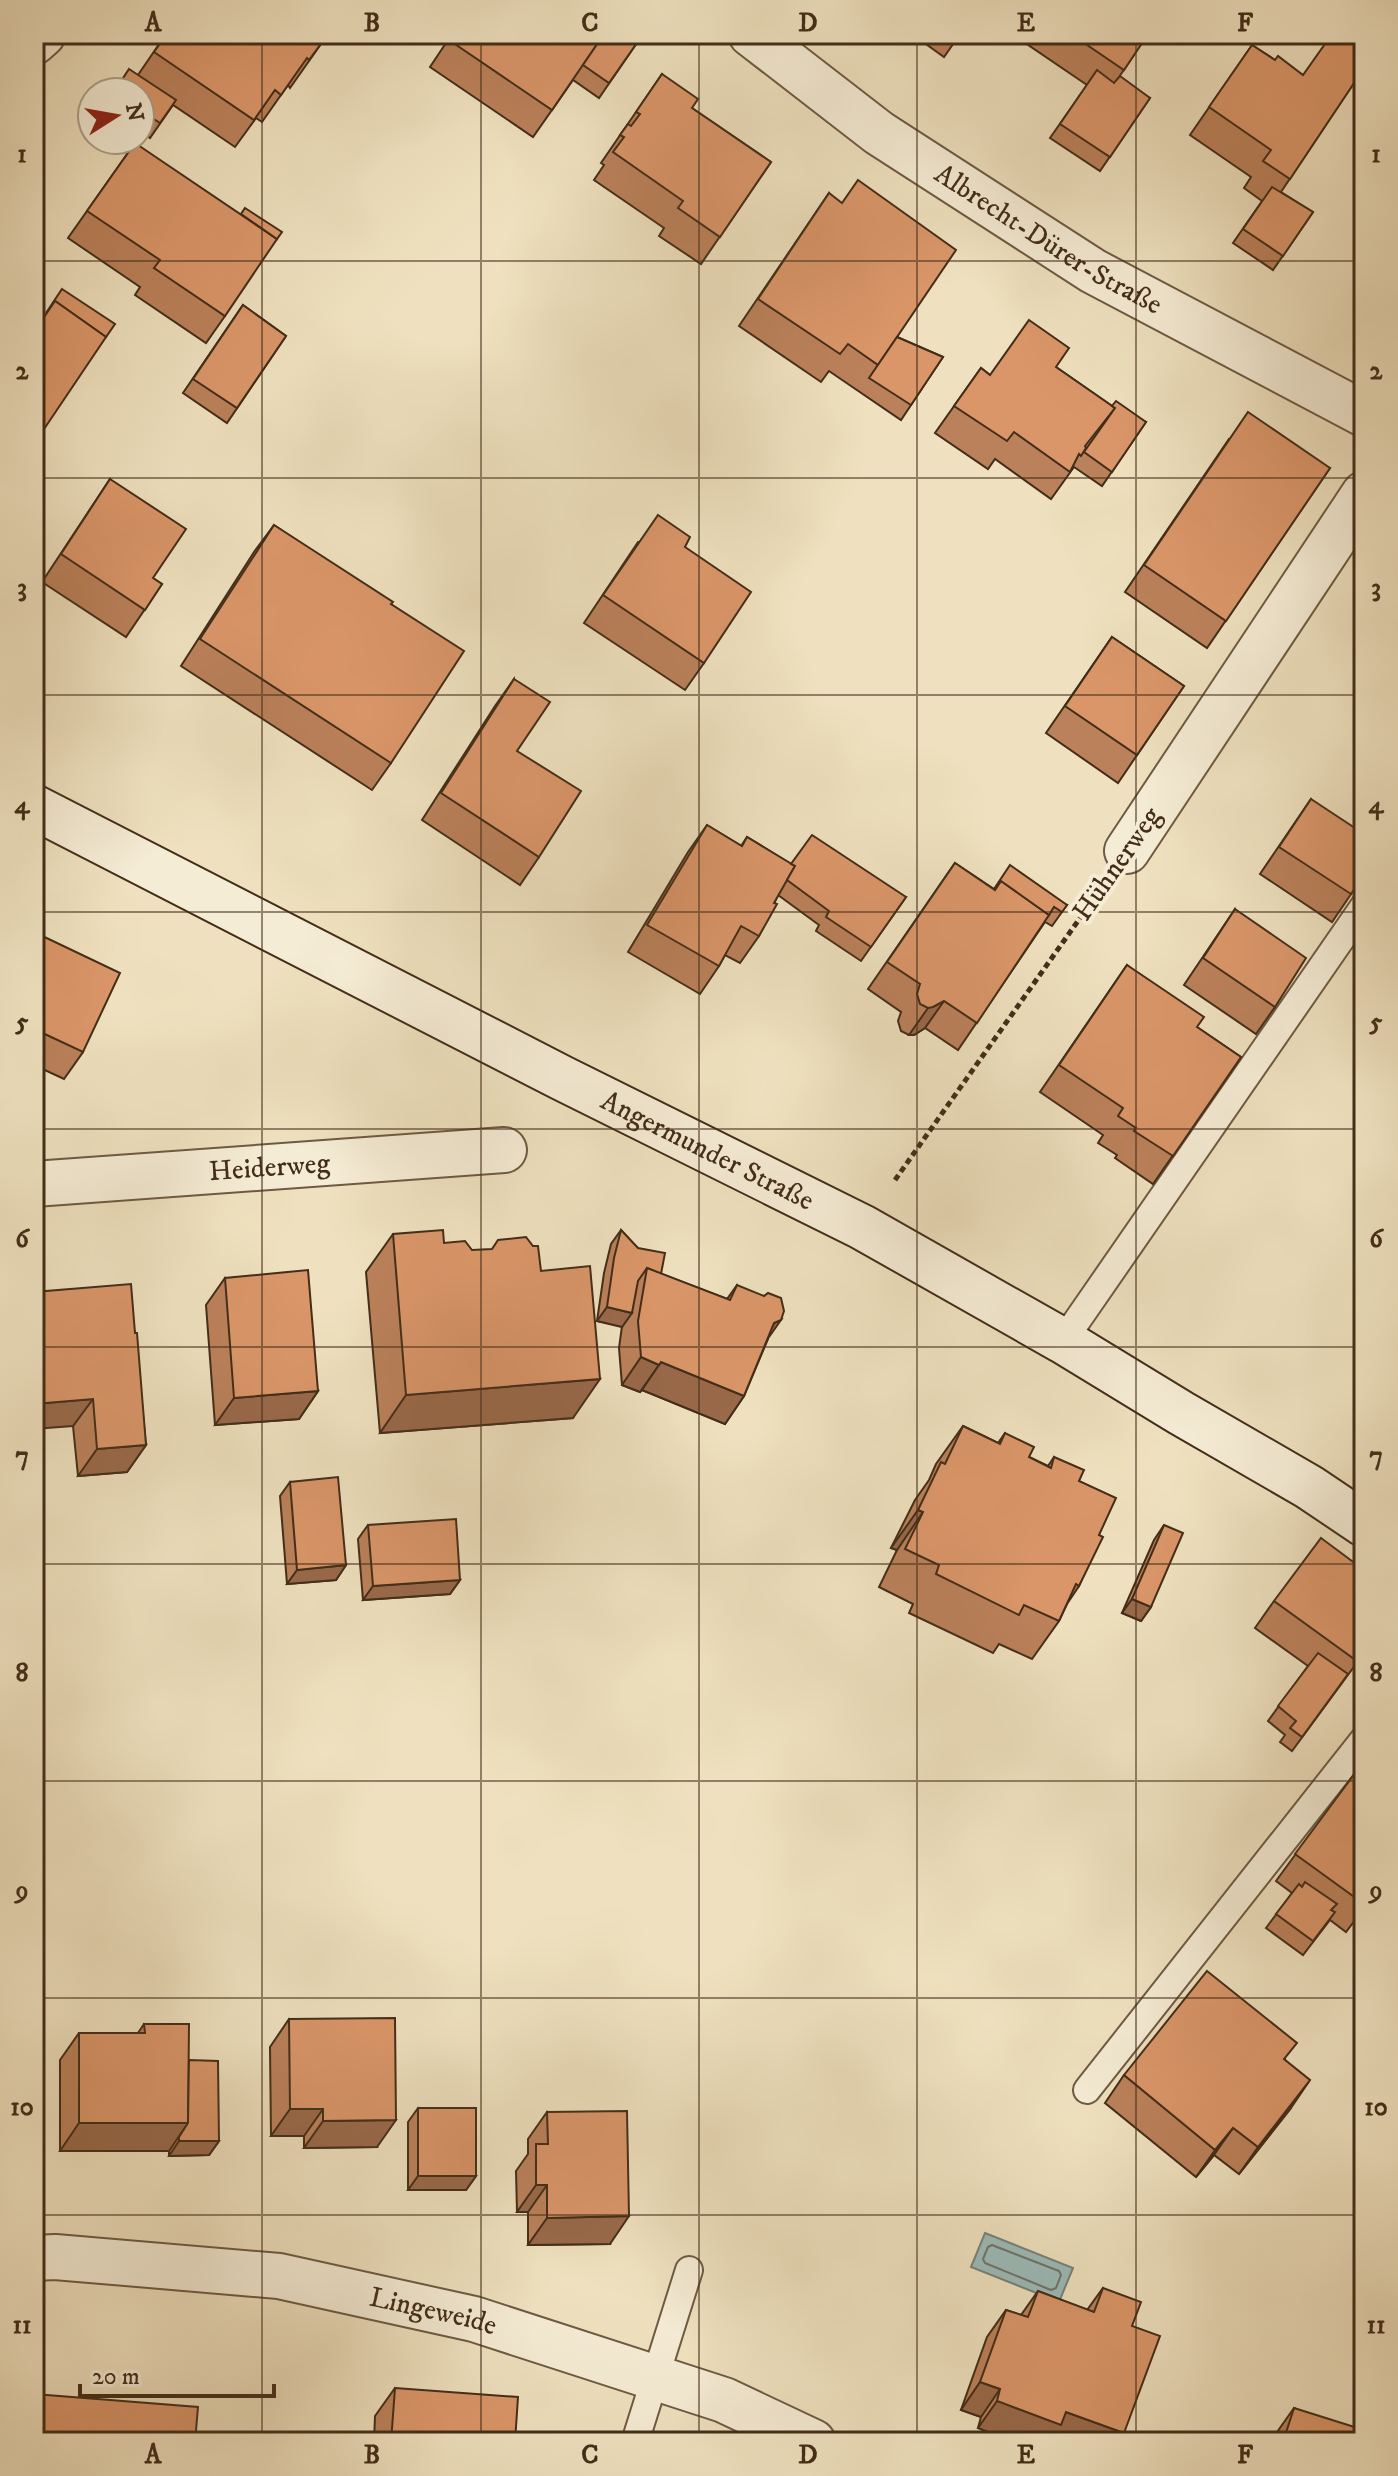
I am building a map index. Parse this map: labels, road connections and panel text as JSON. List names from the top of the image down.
{
  "streets": {
    "street": [
      "Albrecht-Dürer-Straße",
      "Hühnerweg",
      "Angermunder Straße",
      "Heiderweg",
      "Lingeweide"
    ]
  },
  "crossings": [
    ["Hühnerweg", "Angermunder Straße"]
  ],
  "scale_bar": "20 m",
  "north": "right",
  "grid": {
    "columns": [
      "A",
      "B",
      "C",
      "D",
      "E",
      "F"
    ],
    "rows": [
      "1",
      "2",
      "3",
      "4",
      "5",
      "6",
      "7",
      "8",
      "9",
      "10",
      "11"
    ]
  }
}
